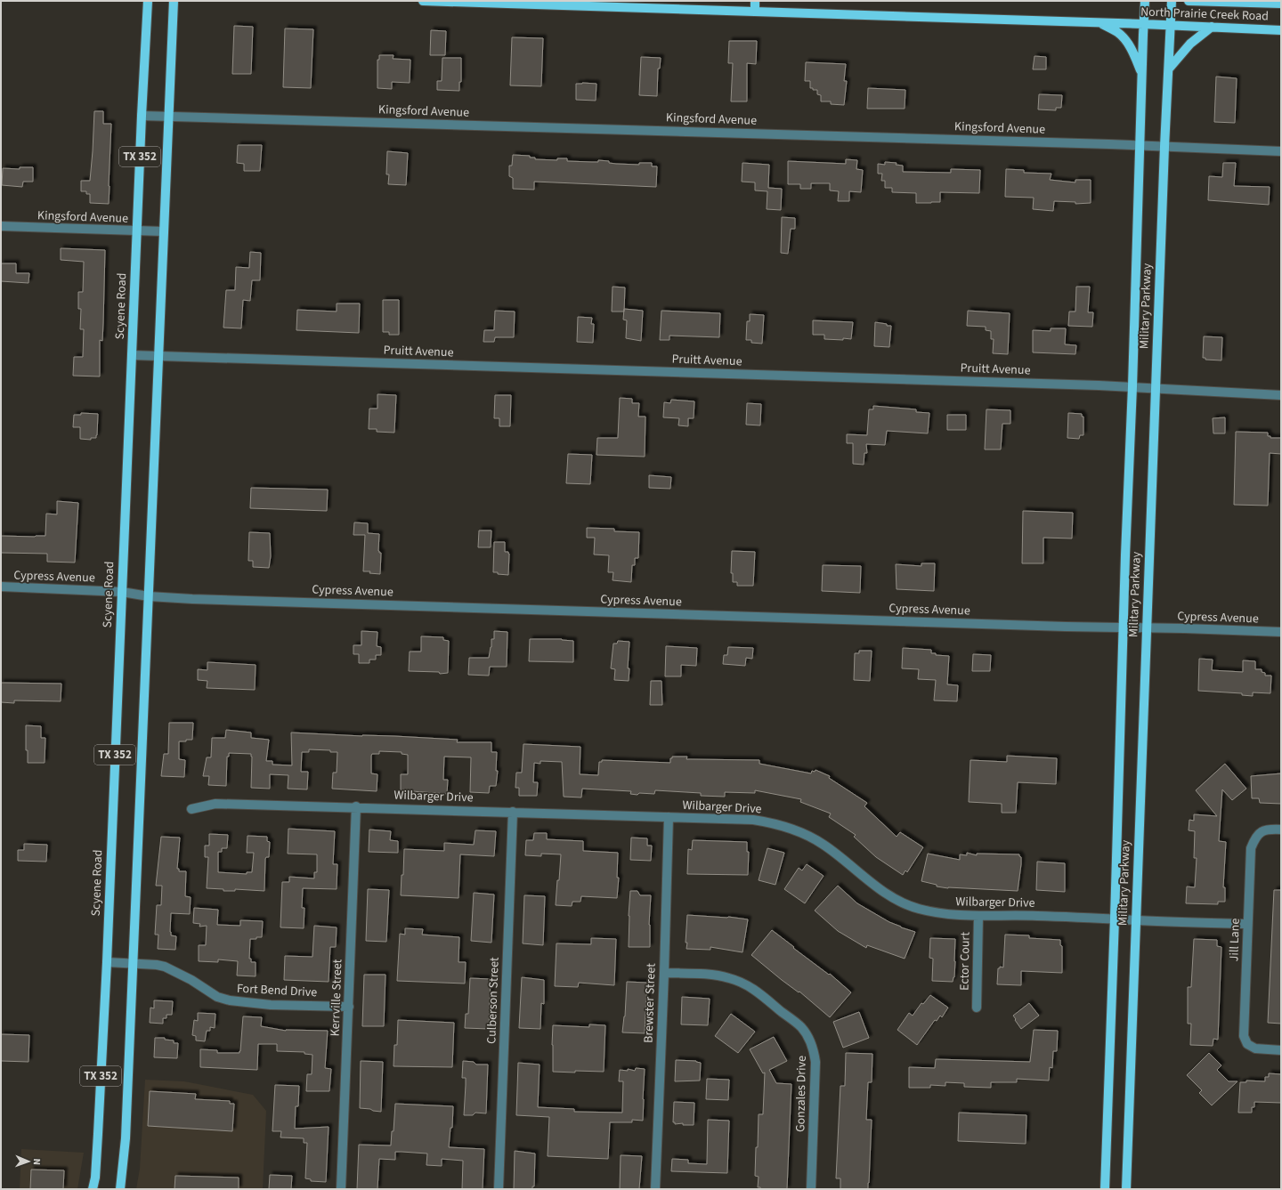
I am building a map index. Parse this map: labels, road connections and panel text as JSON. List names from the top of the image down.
{
  "streets": {
    "main road": [
      "North Prairie Creek Road",
      "TX 352",
      "Scyene Road",
      "Military Parkway"
    ],
    "street": [
      "Kingsford Avenue",
      "Pruitt Avenue",
      "Cypress Avenue",
      "Wilbarger Drive",
      "Jill Lane",
      "Ector Court",
      "Fort Bend Drive",
      "Kerrville Street",
      "Culberson Street",
      "Brewster Street",
      "Gonzales Drive"
    ]
  },
  "crossings": [
    ["North Prairie Creek Road", "Military Parkway"],
    ["Kingsford Avenue", "TX 352"],
    ["Kingsford Avenue", "Scyene Road"],
    ["Kingsford Avenue", "Military Parkway"],
    ["TX 352", "Pruitt Avenue"],
    ["TX 352", "Cypress Avenue"],
    ["TX 352", "Fort Bend Drive"],
    ["Scyene Road", "Pruitt Avenue"],
    ["Scyene Road", "Cypress Avenue"],
    ["Scyene Road", "Fort Bend Drive"],
    ["Military Parkway", "Pruitt Avenue"],
    ["Military Parkway", "Cypress Avenue"],
    ["Military Parkway", "Wilbarger Drive"],
    ["Wilbarger Drive", "Jill Lane"],
    ["Wilbarger Drive", "Ector Court"],
    ["Wilbarger Drive", "Kerrville Street"],
    ["Wilbarger Drive", "Culberson Street"],
    ["Wilbarger Drive", "Brewster Street"],
    ["Fort Bend Drive", "Kerrville Street"],
    ["Brewster Street", "Gonzales Drive"]
  ],
  "north": "right"
}
